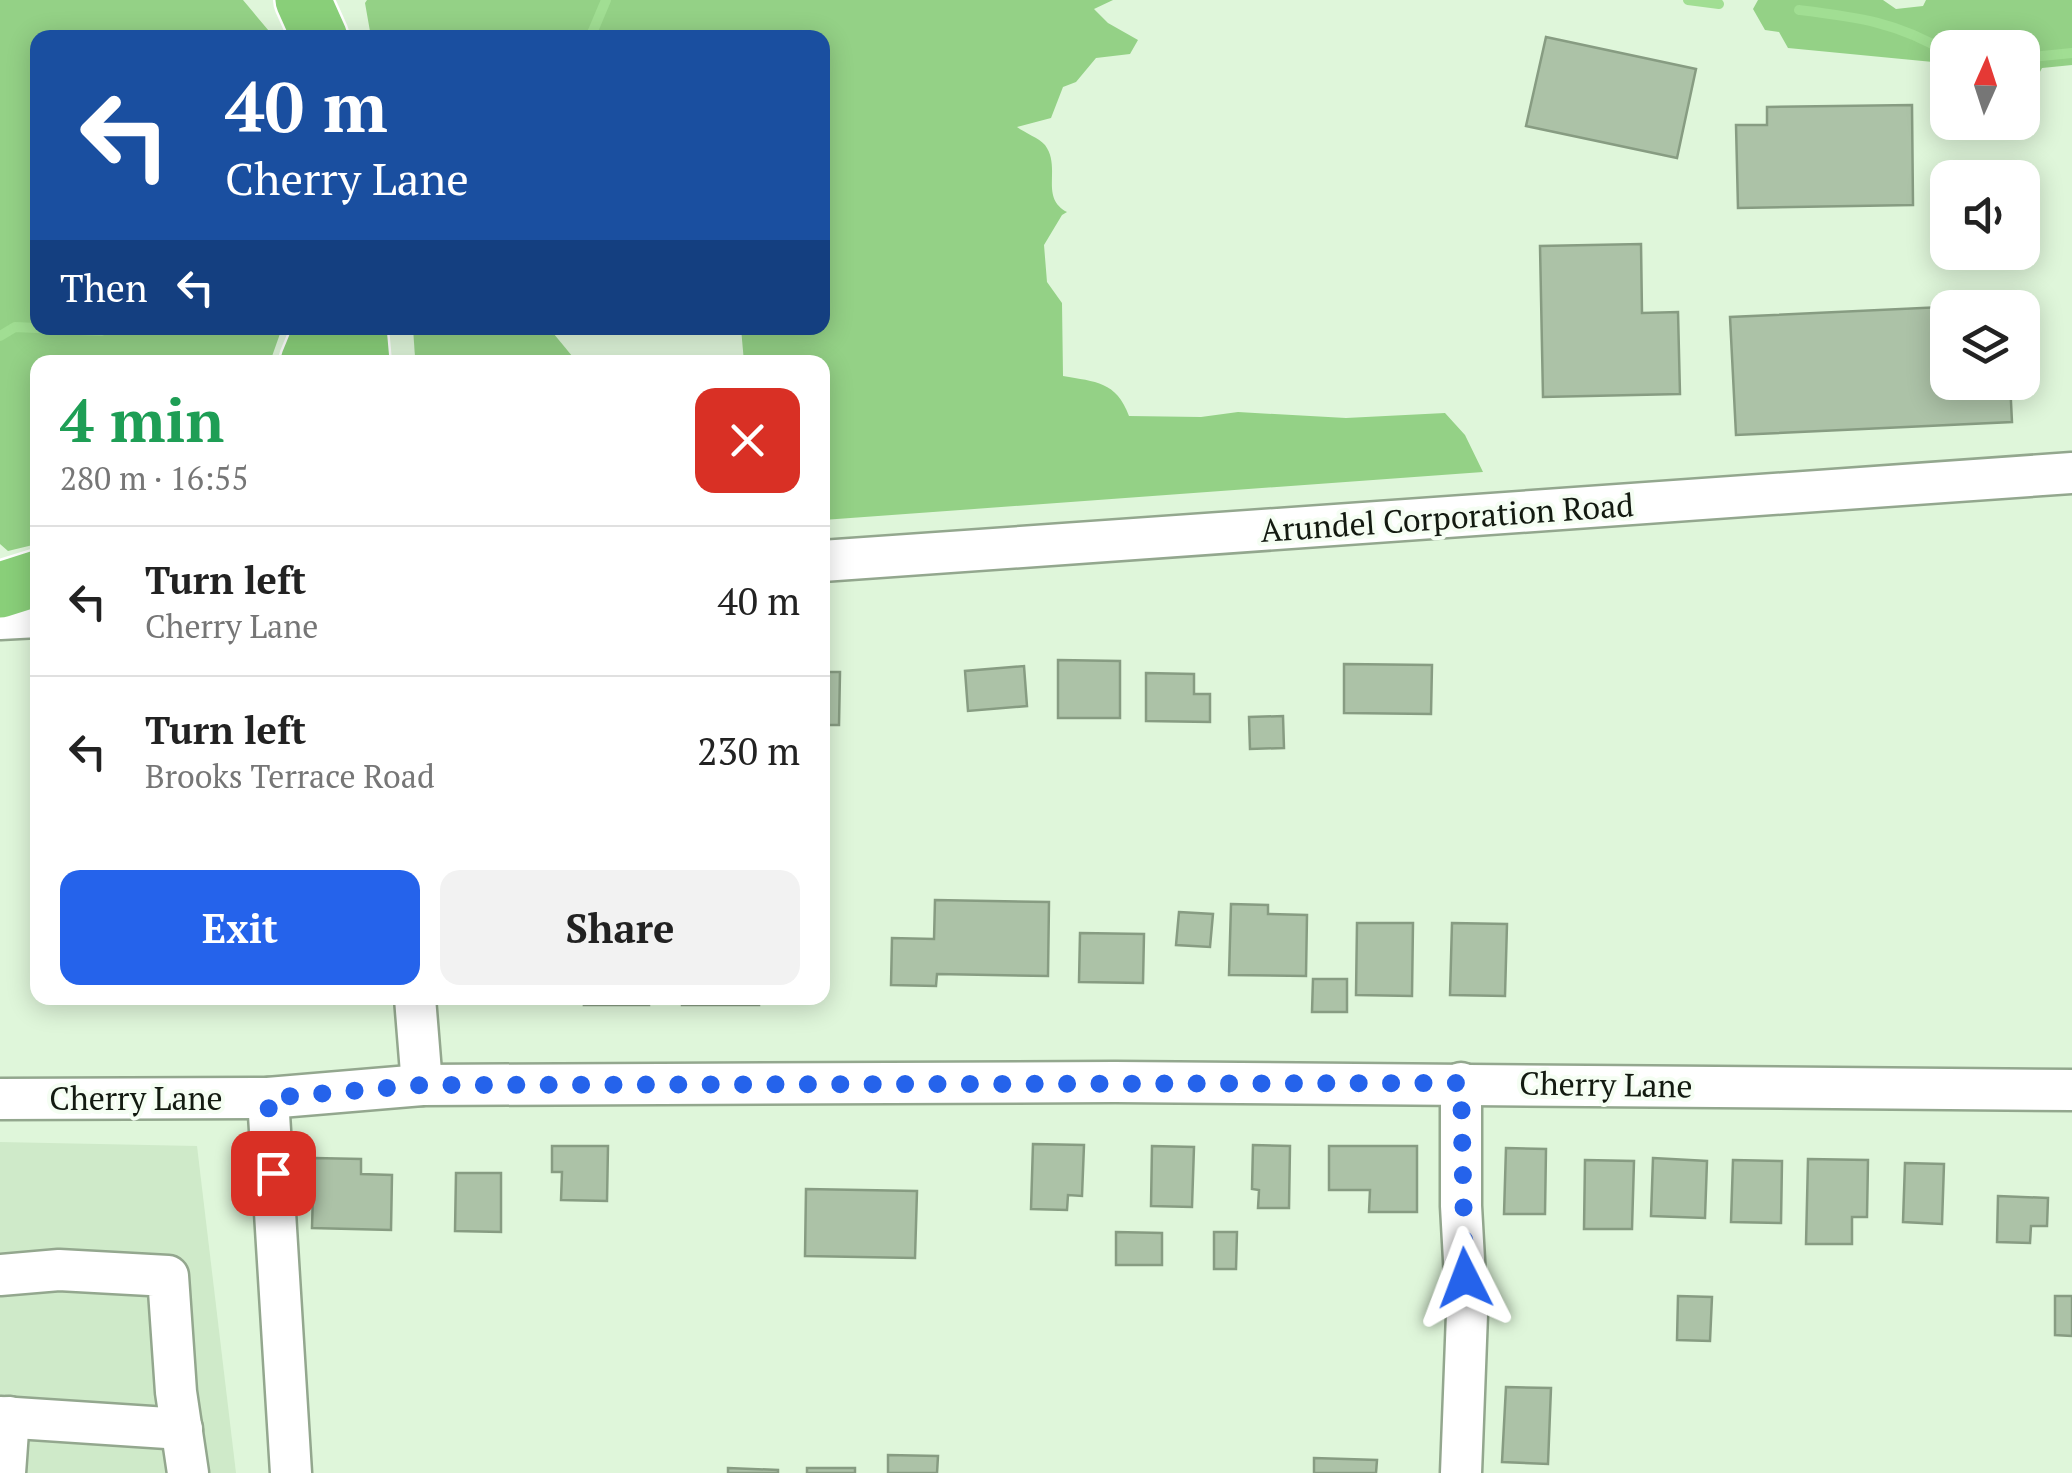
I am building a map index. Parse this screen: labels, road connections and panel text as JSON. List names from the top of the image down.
{
  "streets": {
    "street": ["Arundel Corporation Road", "Cherry Lane"]
  },
  "north": "top",
  "page": {
    "turn": ["40 m", "Cherry Lane"],
    "then": "Then",
    "heading": ["4 min", "280 m · 16:55"],
    "list": [
      {
        "name": "Turn left",
        "note": "Cherry Lane",
        "value": "40 m"
      },
      {
        "name": "Turn left",
        "note": "Brooks Terrace Road",
        "value": "230 m"
      }
    ],
    "buttons": ["Exit", "Share"]
  }
}
